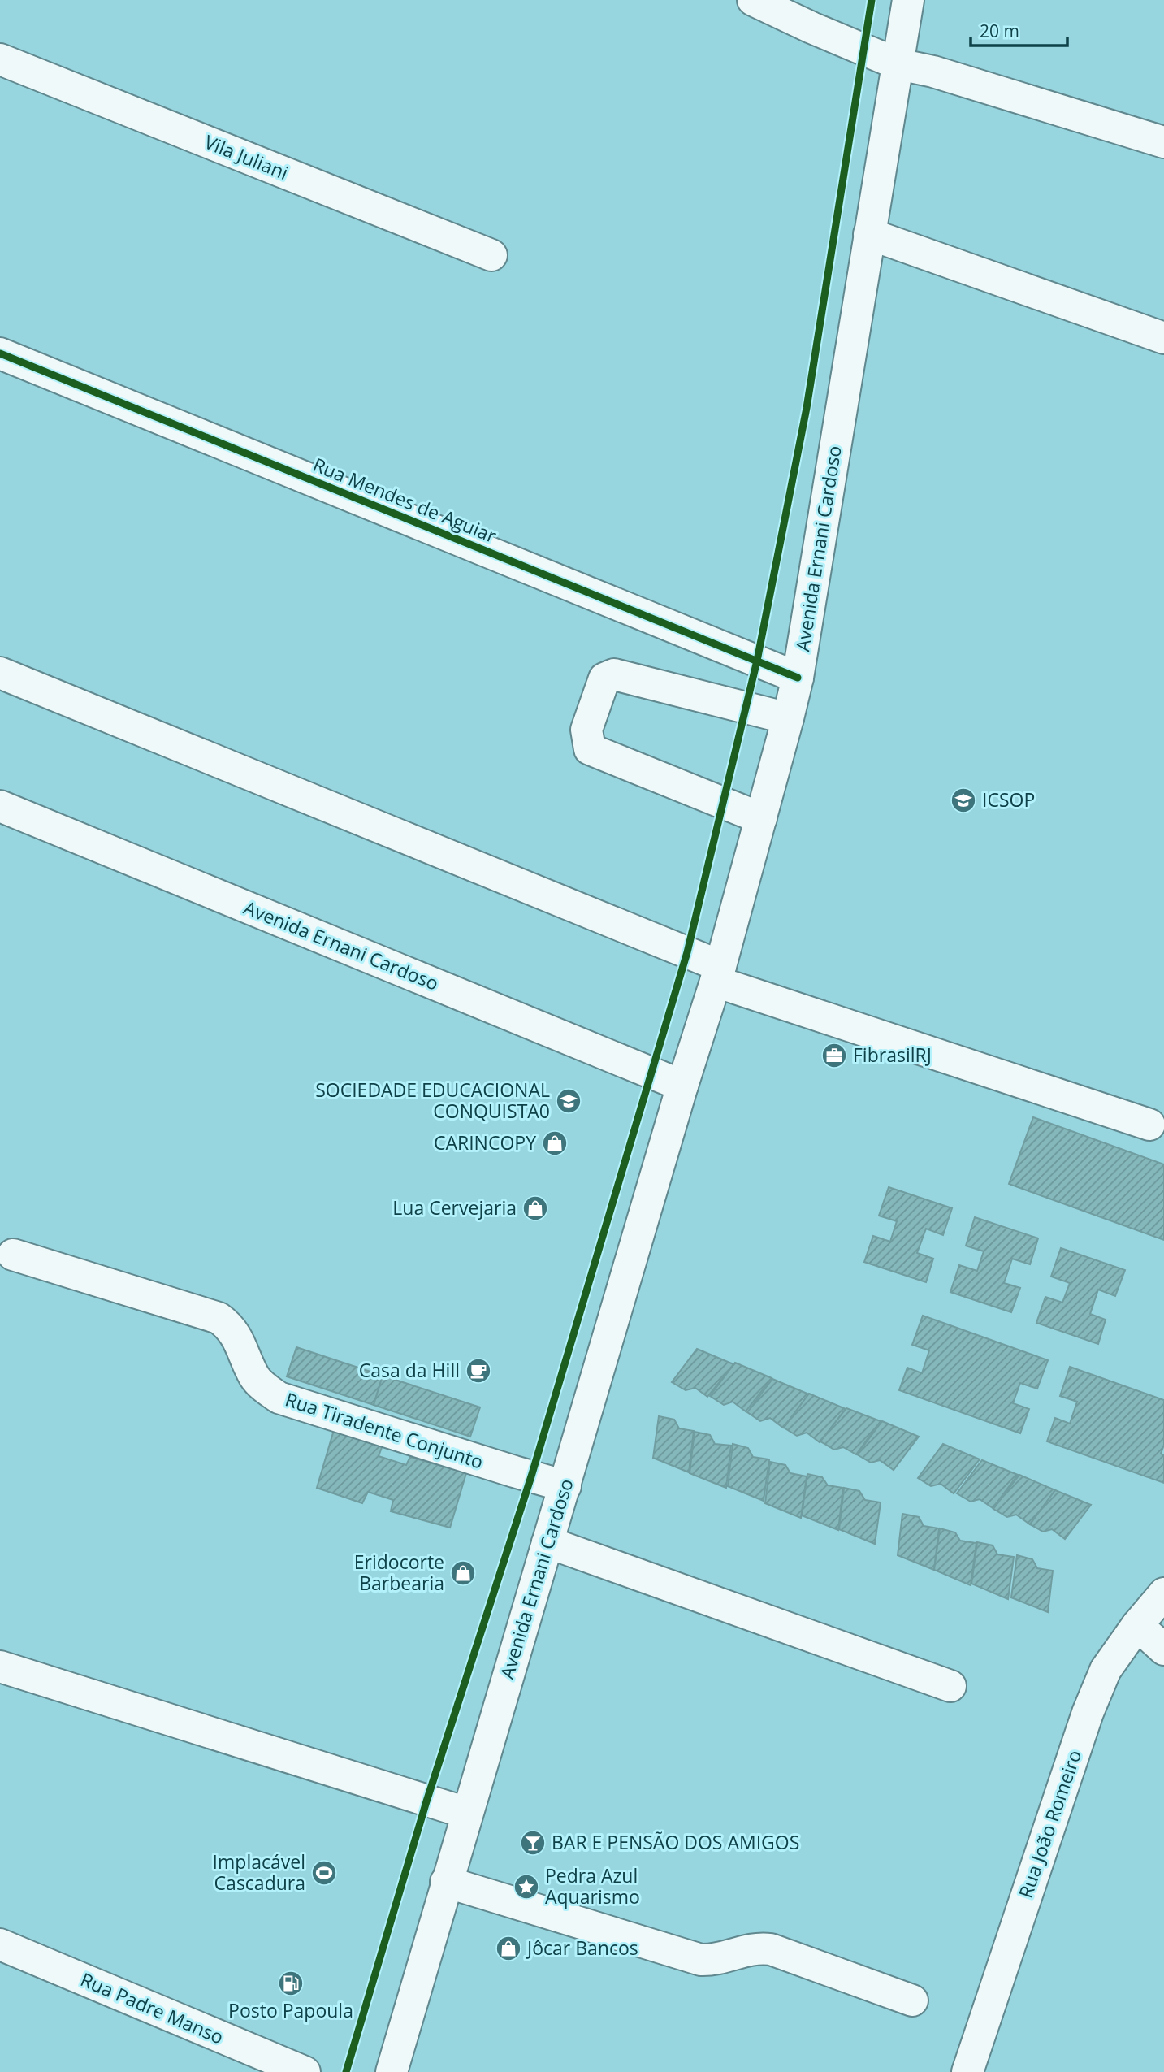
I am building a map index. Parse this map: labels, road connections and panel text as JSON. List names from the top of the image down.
{
  "streets": {
    "street": [
      "Vila Juliani",
      "Rua Mendes de Aguiar",
      "Avenida Ernani Cardoso",
      "Rua Tiradente Conjunto",
      "Rua João Romeiro",
      "Rua Padre Manso"
    ]
  },
  "crossings": [
    ["Rua Mendes de Aguiar", "Avenida Ernani Cardoso"],
    ["Avenida Ernani Cardoso", "Rua Tiradente Conjunto"]
  ],
  "places": {
    "school or university": ["ICSOP", "SOCIEDADE EDUCACIONAL CONQUISTA0"],
    "office": ["FibrasilRJ"],
    "shop": [
      "CARINCOPY",
      "Lua Cervejaria",
      "Eridocorte Barbearia",
      "Jôcar Bancos"
    ],
    "cafe": ["Casa da Hill"],
    "bar": ["BAR E PENSÃO DOS AMIGOS"],
    "sports": ["Implacável Cascadura"],
    "place": ["Pedra Azul Aquarismo"],
    "fuel station": ["Posto Papoula"]
  },
  "scale_bar": "20 m"
}
